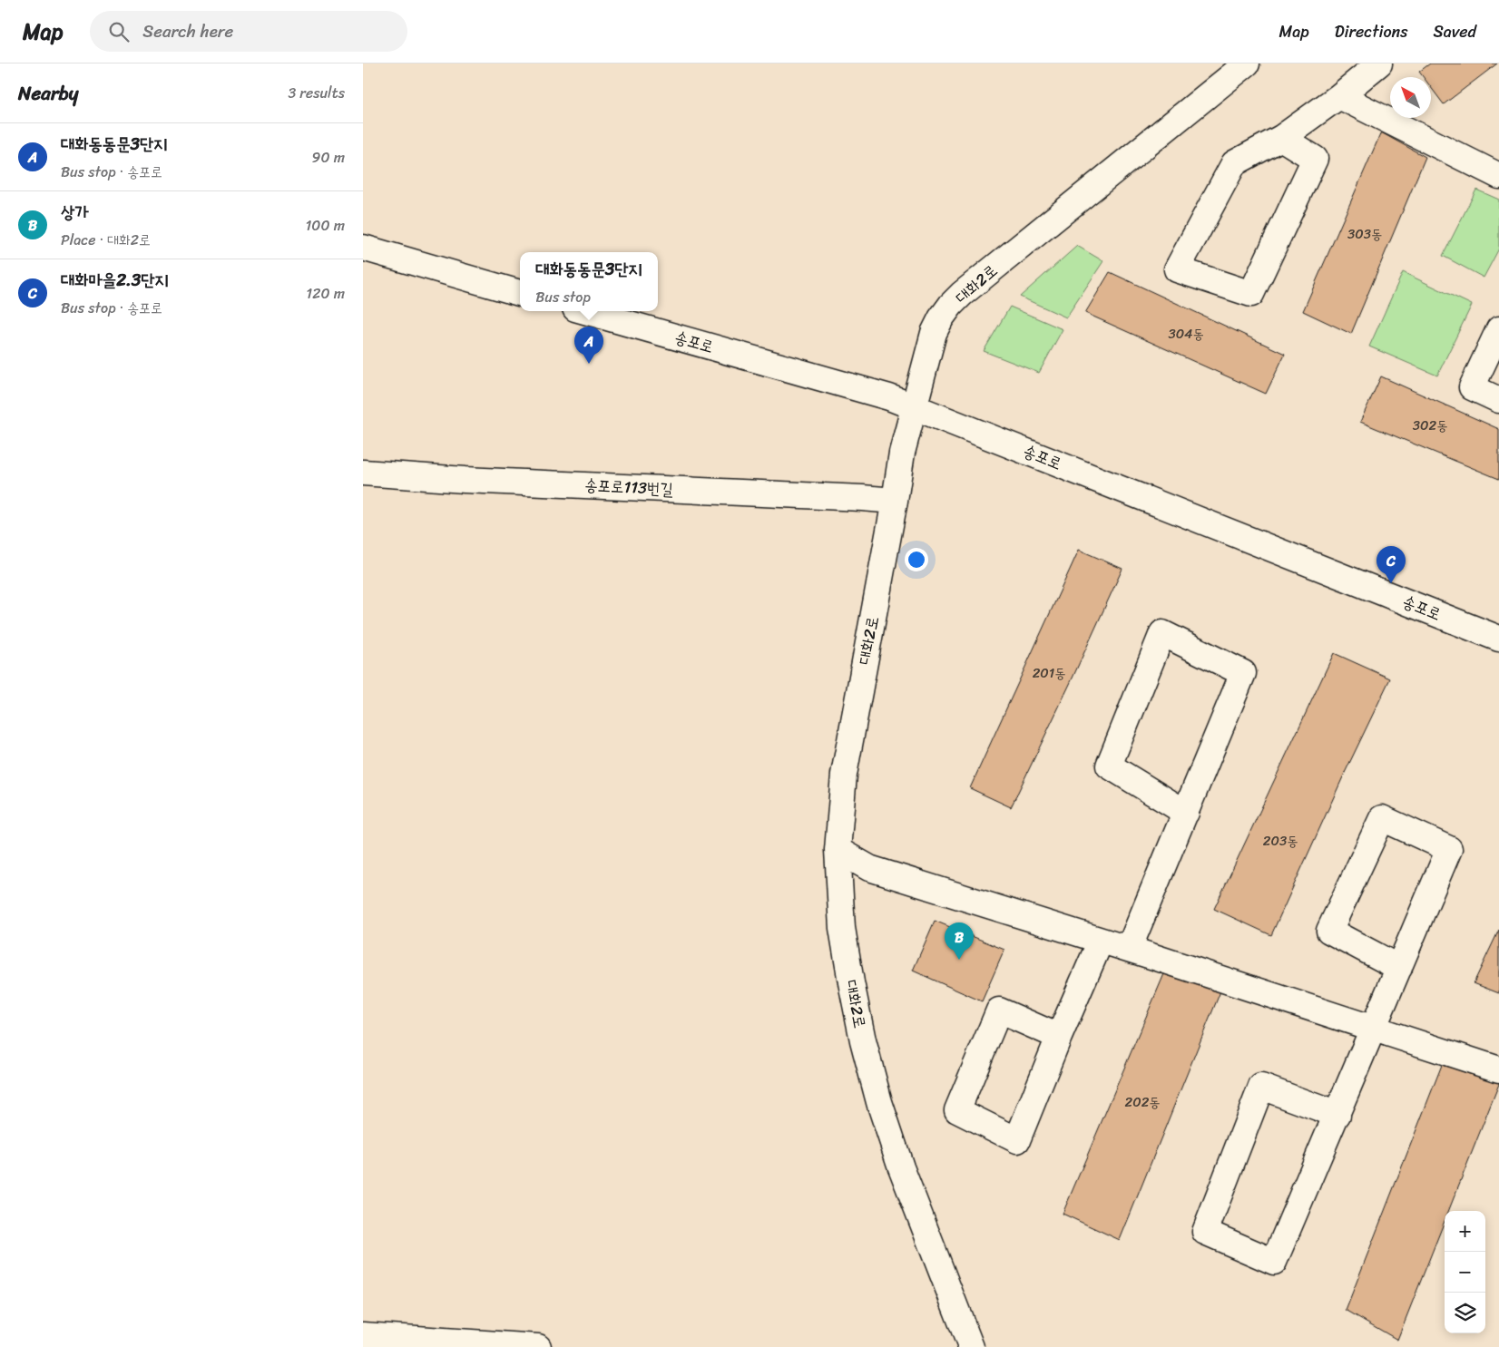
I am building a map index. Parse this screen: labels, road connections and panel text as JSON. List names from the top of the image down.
{
  "streets": {
    "street": ["대화2로", "송포로", "송포로113번길"]
  },
  "crossings": [
    ["대화2로", "송포로"],
    ["대화2로", "송포로113번길"]
  ],
  "house_numbers": [
    "303동",
    "304동",
    "302동",
    "201동",
    "203동",
    "202동"
  ],
  "north": "top left",
  "page": {
    "header": "Map",
    "search": "Search here",
    "nav": ["Map", "Directions", "Saved"],
    "heading": ["Nearby", "3 results"],
    "list": [
      {
        "mark": "A",
        "name": "대화동동문3단지",
        "note": "Bus stop · 송포로",
        "value": "90 m"
      },
      {
        "mark": "B",
        "name": "상가",
        "note": "Place · 대화2로",
        "value": "100 m"
      },
      {
        "mark": "C",
        "name": "대화마을2.3단지",
        "note": "Bus stop · 송포로",
        "value": "120 m"
      }
    ],
    "popup": ["대화동동문3단지", "Bus stop"],
    "pins": ["A", "C", "B"],
    "map_buttons": ["+", "−"]
  }
}
